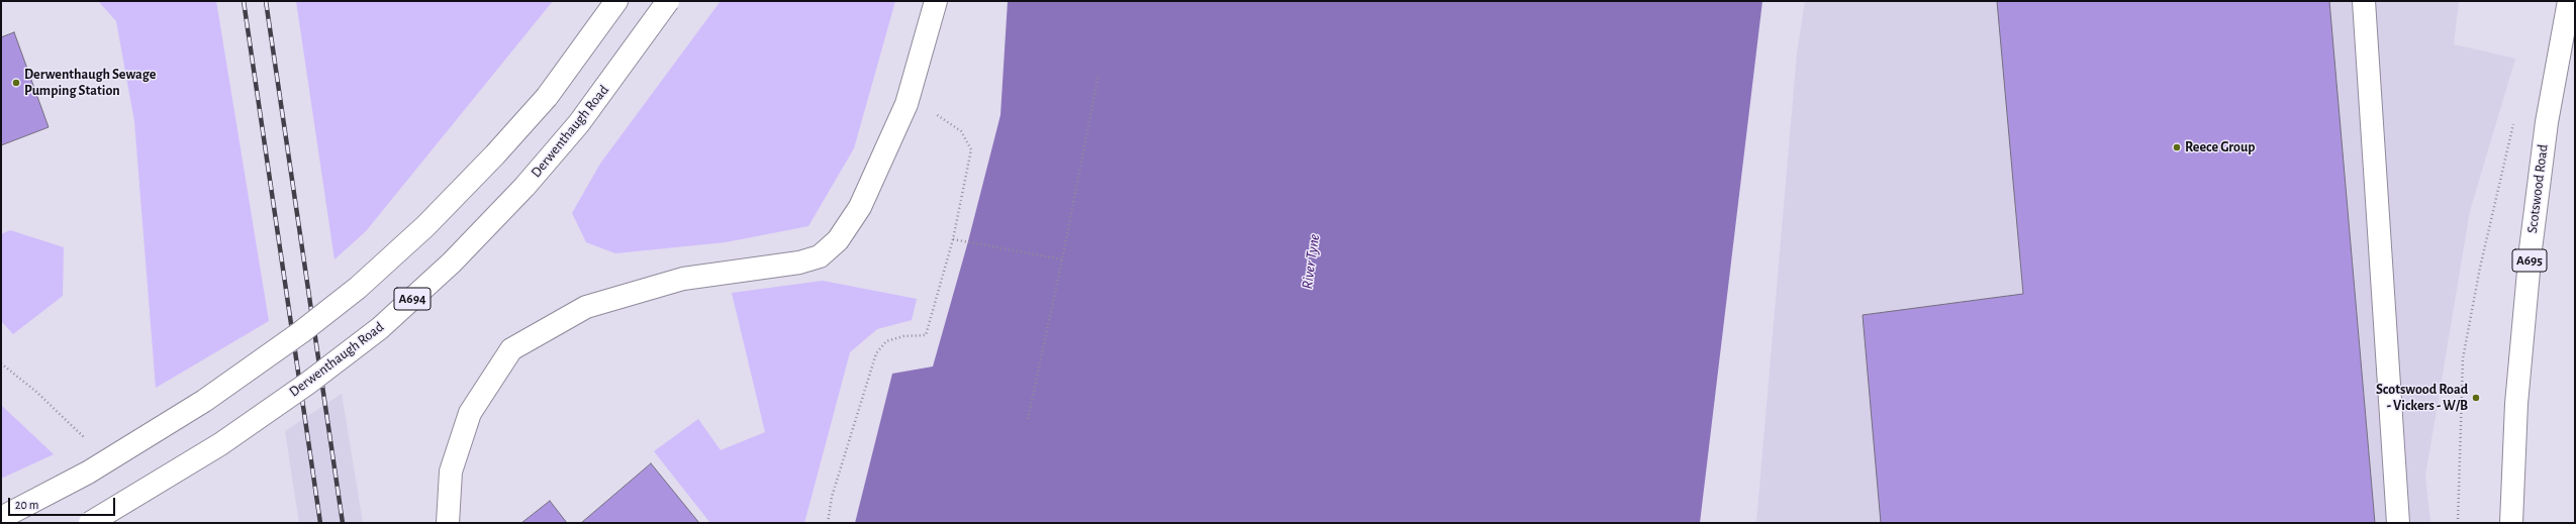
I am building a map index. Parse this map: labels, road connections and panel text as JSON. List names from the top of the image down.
{
  "streets": {
    "main road": [
      "Derwenthaugh Road",
      "Scotswood Road",
      "A695",
      "A694"
    ]
  },
  "water": ["River Tyne"],
  "places": ["Derwenthaugh Sewage Pumping Station", "Reece Group", "Scotswood Road - Vickers - W/B"],
  "scale_bar": "20 m"
}
